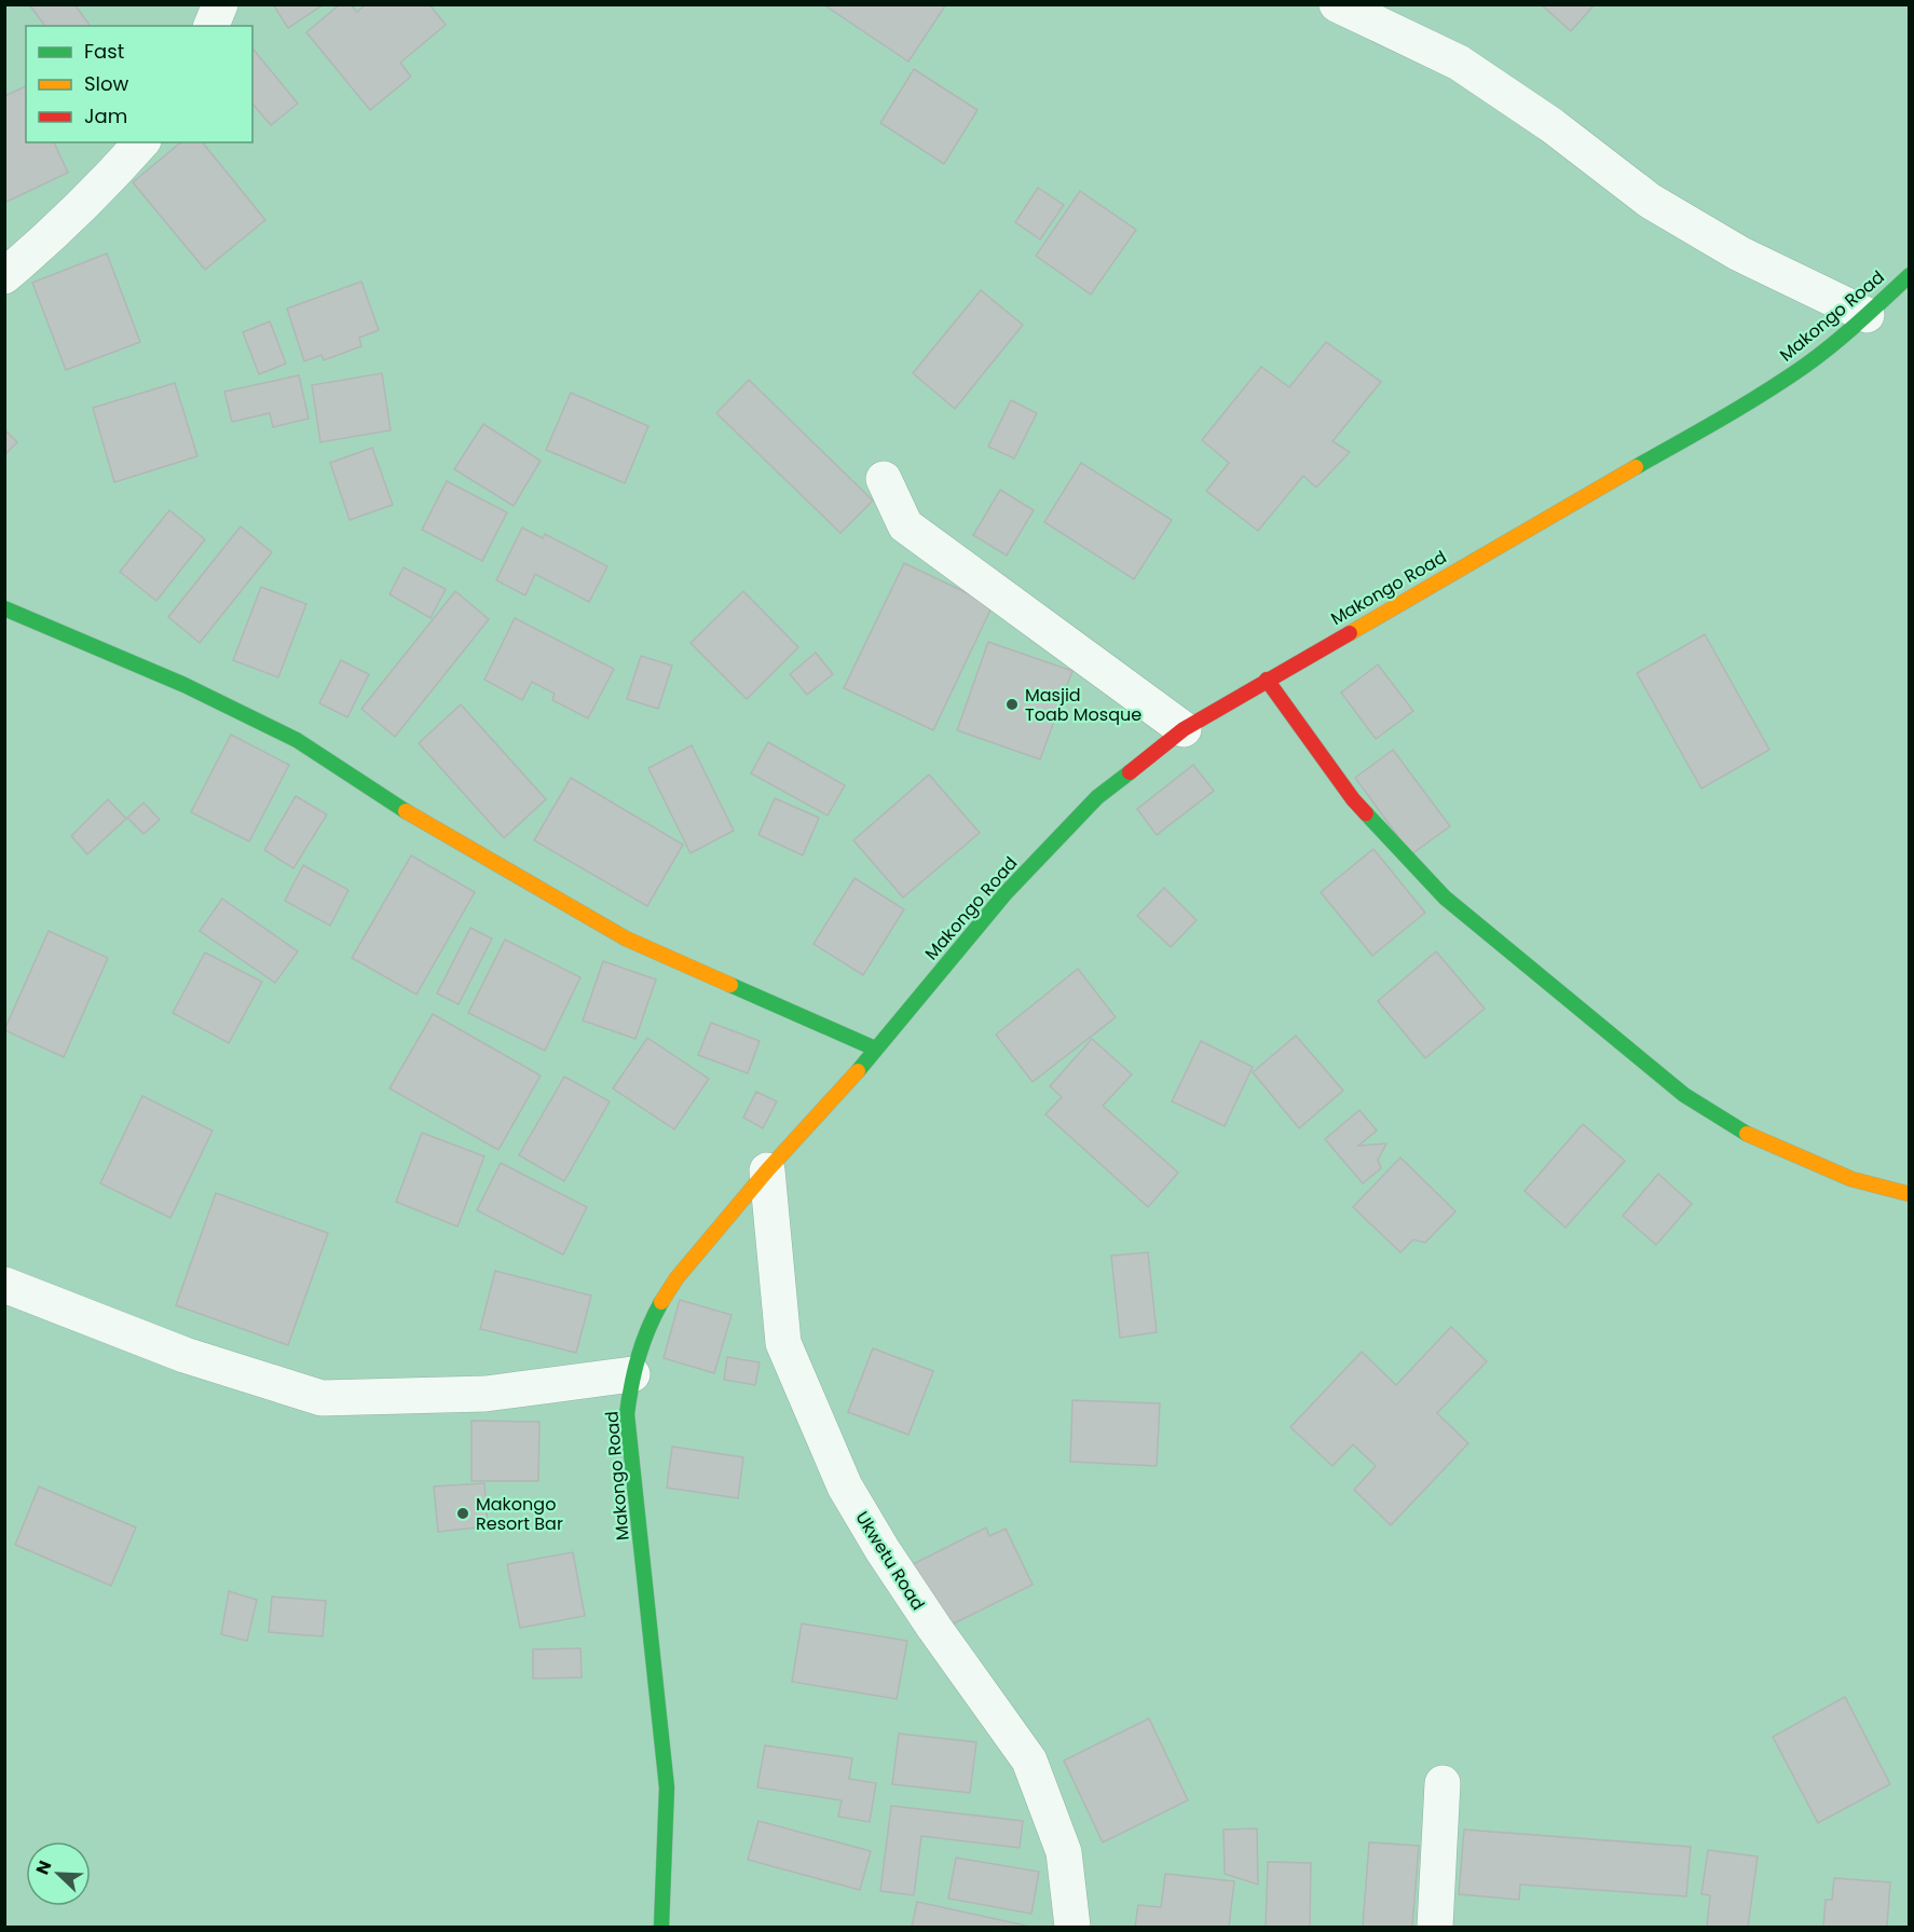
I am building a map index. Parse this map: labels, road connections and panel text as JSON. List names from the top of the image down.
{
  "streets": {
    "street": ["Makongo Road", "Ukwetu Road"]
  },
  "crossings": [
    ["Makongo Road", "Ukwetu Road"]
  ],
  "places": ["Masjid Toab Mosque", "Makongo Resort Bar"],
  "legend": ["Fast", "Slow", "Jam"],
  "north": "top left"
}
